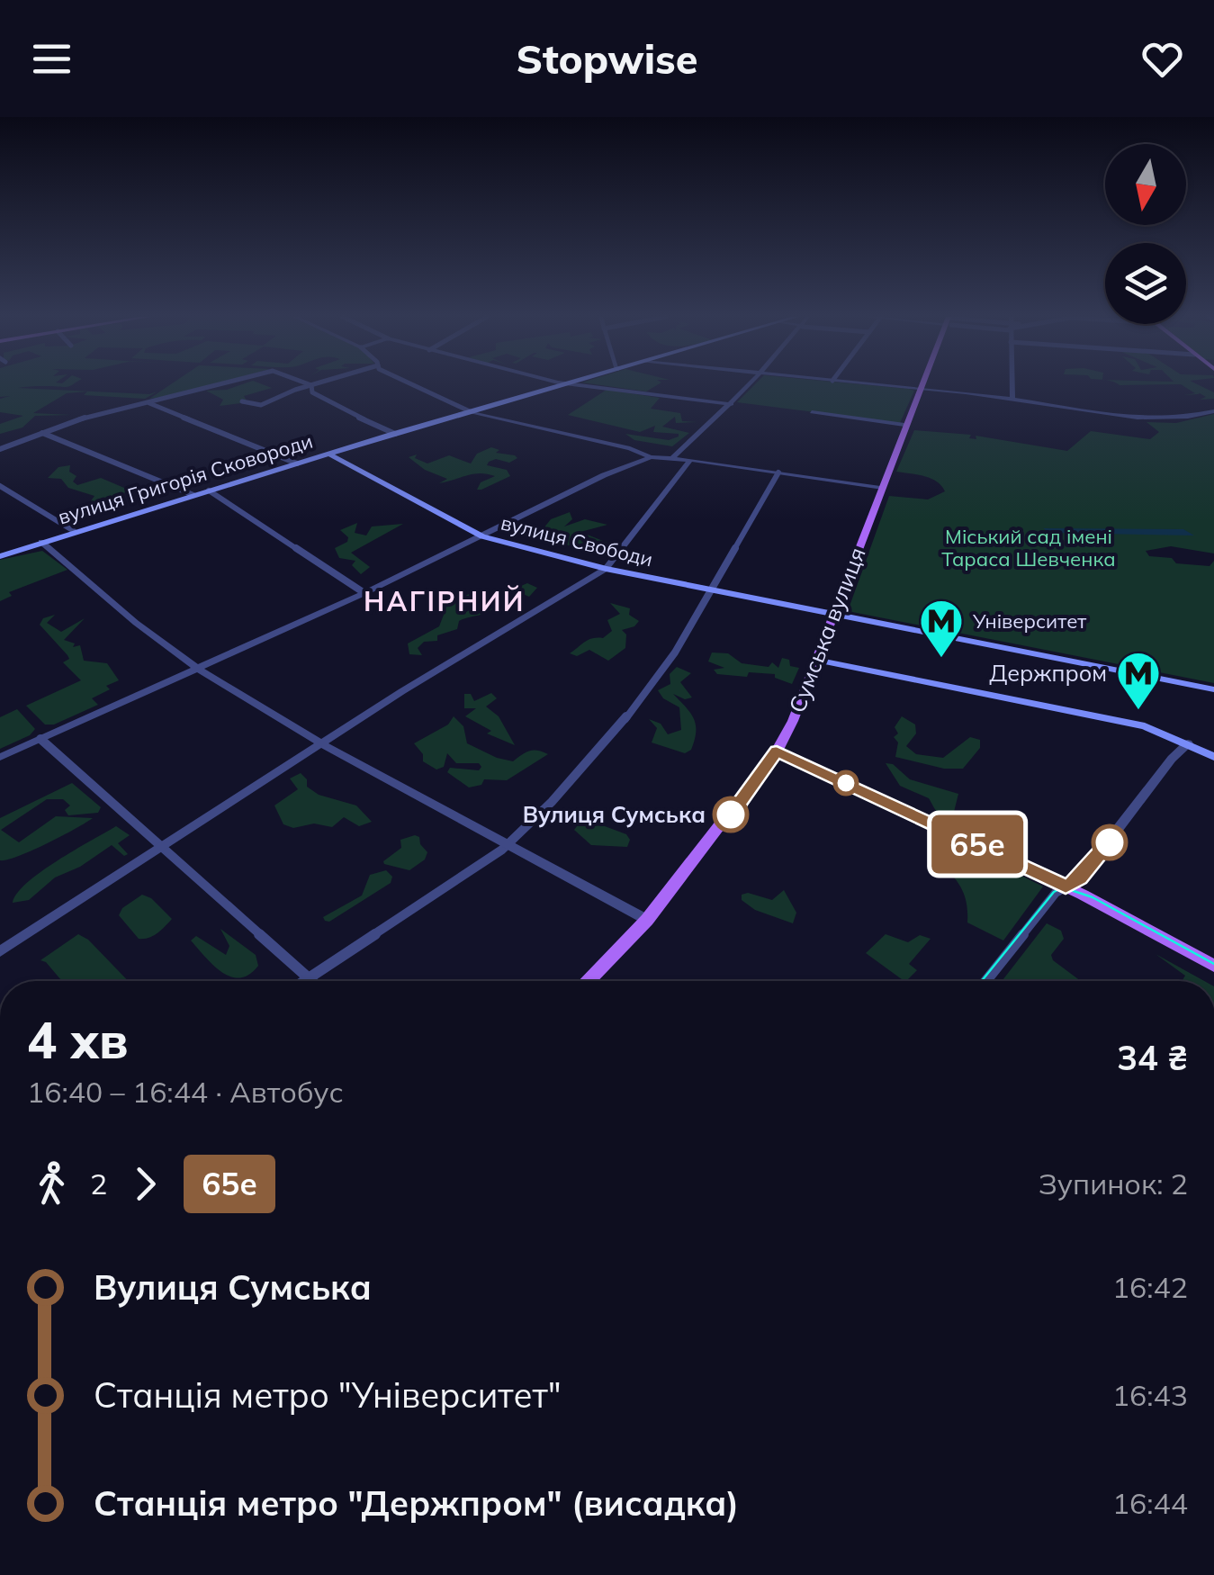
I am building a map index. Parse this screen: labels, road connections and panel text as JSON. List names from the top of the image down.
{
  "streets": {
    "main road": ["вулиця Григорія Сковороди", "вулиця Свободи", "Сумська вулиця"]
  },
  "crossings": [
    ["вулиця Григорія Сковороди", "вулиця Свободи"],
    ["вулиця Свободи", "Сумська вулиця"]
  ],
  "districts": ["НАГІРНИЙ"],
  "parks": ["Міський сад імені Тараса Шевченка"],
  "places": {
    "metro station": ["Університет", "Держпром"],
    "other": ["Вулиця Сумська"]
  },
  "lines": ["bus line 65е"],
  "north": "bottom",
  "page": {
    "header": "Stopwise",
    "on_map": "65е",
    "heading": ["4 хв", "16:40 – 16:44 · Автобус", "34 ₴"],
    "legs": ["2", "65е", "Зупинок: 2"],
    "list": [
      {
        "name": "Вулиця Сумська",
        "value": "16:42"
      },
      {
        "name": "Станція метро \"Університет\"",
        "value": "16:43"
      },
      {
        "name": "Станція метро \"Держпром\" (висадка)",
        "value": "16:44"
      }
    ]
  }
}
